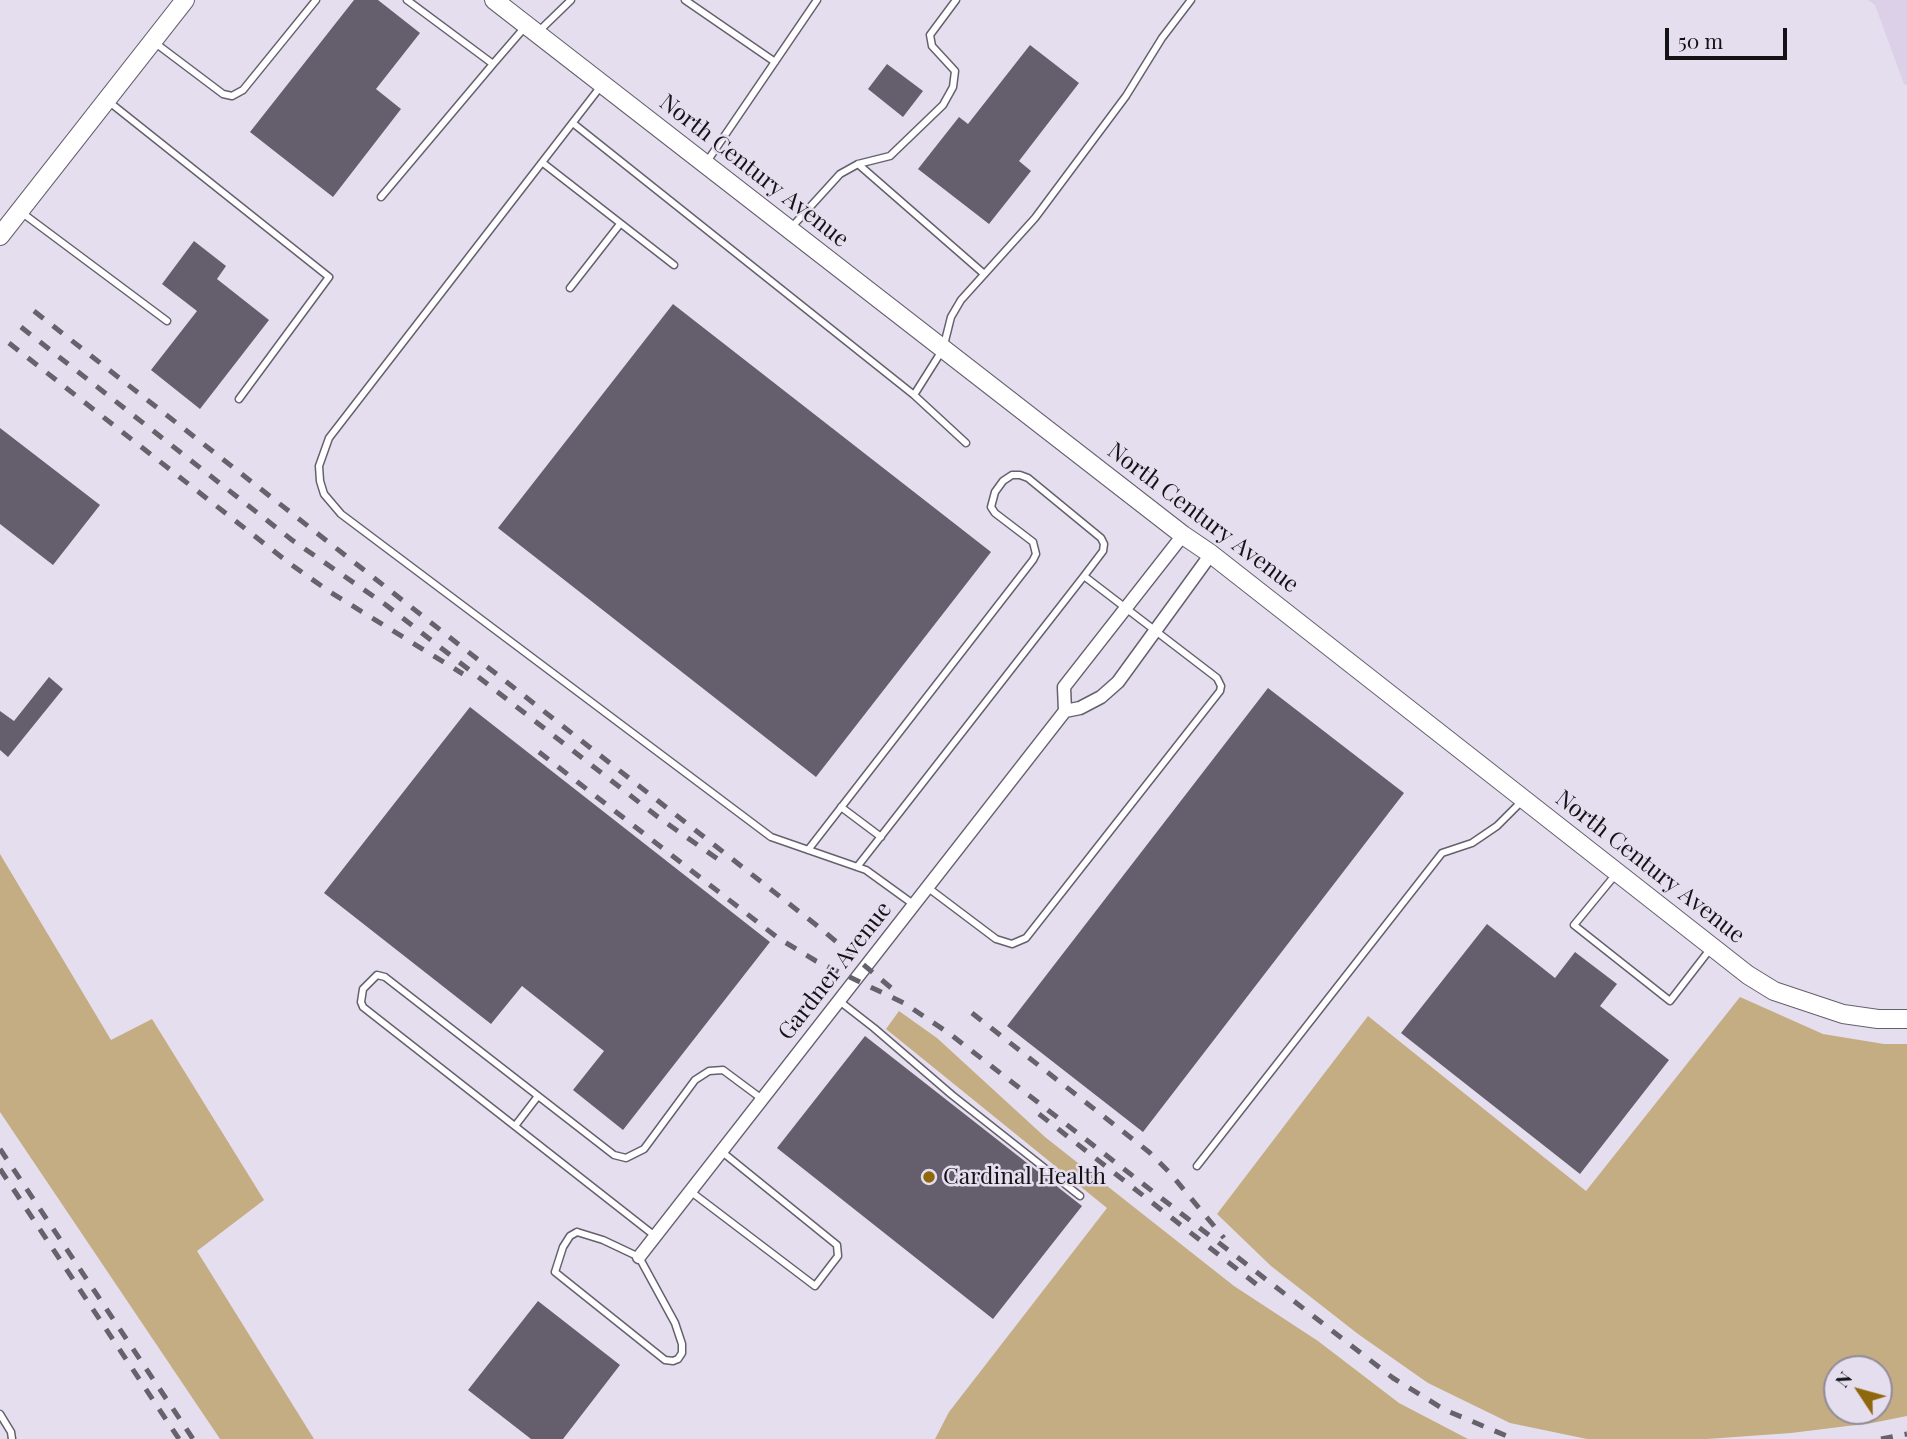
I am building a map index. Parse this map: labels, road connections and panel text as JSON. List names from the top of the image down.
{
  "streets": {
    "street": ["North Century Avenue", "Gardner Avenue"]
  },
  "crossings": [
    ["North Century Avenue", "Gardner Avenue"]
  ],
  "places": ["Cardinal Health"],
  "scale_bar": "50 m",
  "north": "top left"
}
